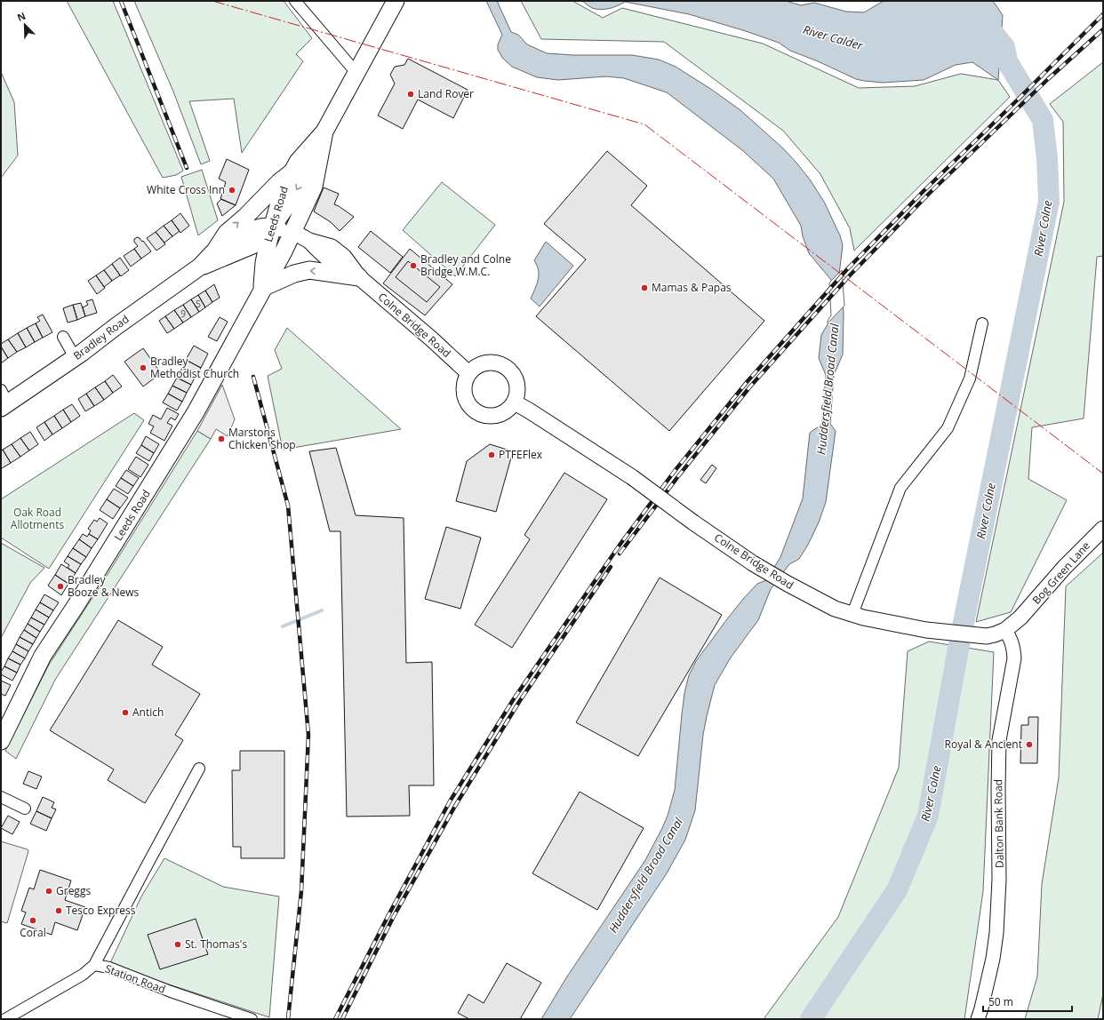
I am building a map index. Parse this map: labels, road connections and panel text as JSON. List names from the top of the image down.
{
  "streets": {
    "main road": [
      "Leeds Road",
      "Colne Bridge Road",
      "Bradley Road",
      "Bog Green Lane"
    ],
    "street": ["Dalton Bank Road", "Station Road"]
  },
  "crossings": [
    ["Leeds Road", "Colne Bridge Road"],
    ["Leeds Road", "Bradley Road"],
    ["Colne Bridge Road", "Bog Green Lane"],
    ["Colne Bridge Road", "Dalton Bank Road"]
  ],
  "water": ["River Calder", "River Colne", "Huddersfield Broad Canal"],
  "parks": ["Oak Road Allotments"],
  "places": [
    "Land Rover",
    "White Cross Inn",
    "Bradley and Colne Bridge W.M.C.",
    "Mamas & Papas",
    "Bradley Methodist Church",
    "Marstons Chicken Shop",
    "PTFEFlex",
    "Bradley Booze & News",
    "Antich",
    "Royal & Ancient",
    "Greggs",
    "Tesco Express",
    "Coral",
    "St. Thomas's"
  ],
  "house_numbers": ["5", "9"],
  "scale_bar": "50 m",
  "north": "top left"
}
